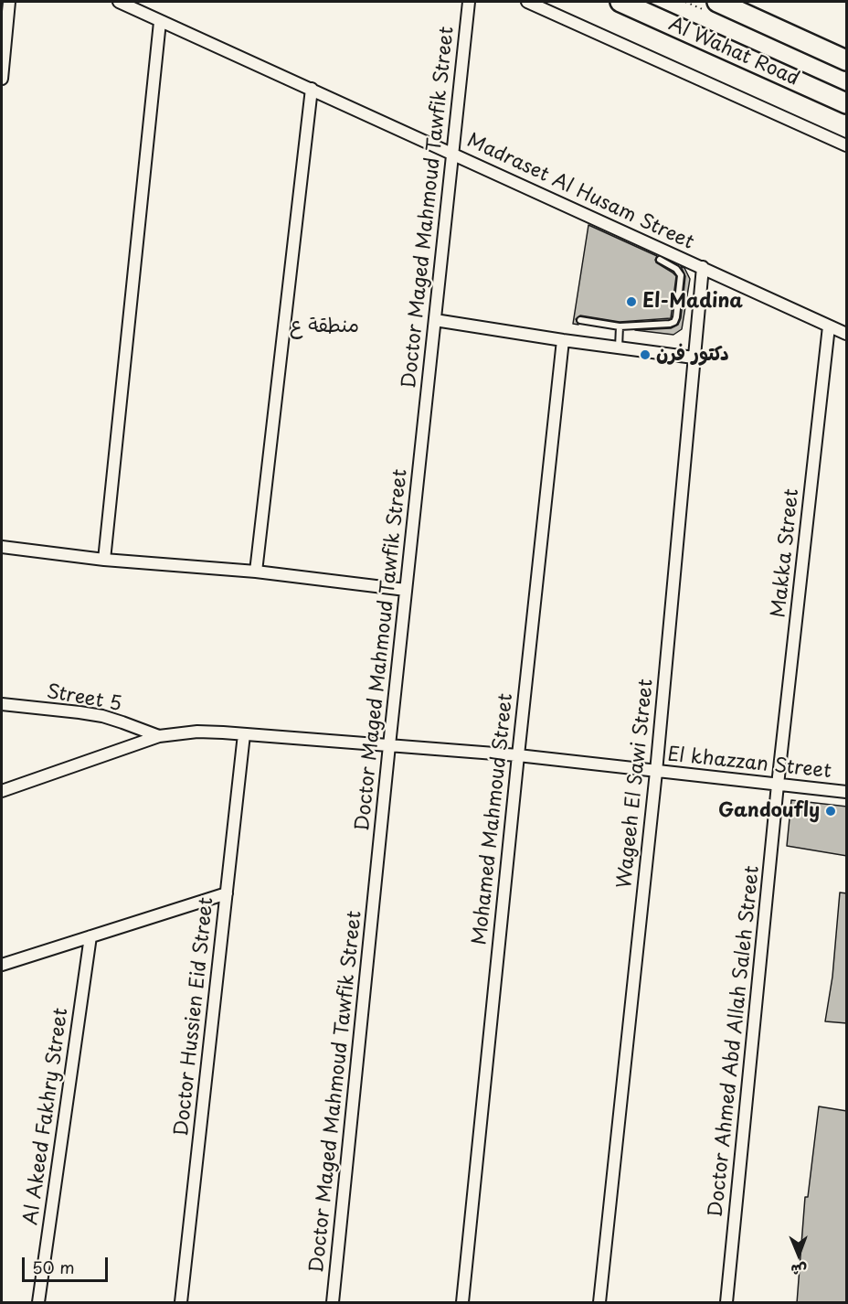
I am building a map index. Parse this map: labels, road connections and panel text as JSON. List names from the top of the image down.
{
  "streets": {
    "highway": ["Al Wahat Road"],
    "street": [
      "Madraset Al Husam Street",
      "Doctor Maged Mahmoud Tawfik Street",
      "Makka Street",
      "Street 5",
      "El khazzan Street",
      "Wageeh El Sawi Street",
      "Mohamed Mahmoud Street",
      "Doctor Hussien Eid Street",
      "Doctor Ahmed Abd Allah Saleh Street",
      "Al Akeed Fakhry Street"
    ]
  },
  "crossings": [
    ["Madraset Al Husam Street", "Doctor Maged Mahmoud Tawfik Street"],
    ["Madraset Al Husam Street", "Makka Street"],
    ["Madraset Al Husam Street", "Wageeh El Sawi Street"],
    ["Doctor Maged Mahmoud Tawfik Street", "El khazzan Street"],
    ["Makka Street", "El khazzan Street"],
    ["Makka Street", "Doctor Ahmed Abd Allah Saleh Street"],
    ["Street 5", "El khazzan Street"],
    ["El khazzan Street", "Wageeh El Sawi Street"],
    ["El khazzan Street", "Mohamed Mahmoud Street"],
    ["El khazzan Street", "Doctor Hussien Eid Street"],
    ["El khazzan Street", "Doctor Ahmed Abd Allah Saleh Street"]
  ],
  "districts": ["منطقة ع"],
  "places": ["El-Madina", "دكتور فرن", "Gandoufly"],
  "scale_bar": "50 m",
  "north": "bottom"
}
